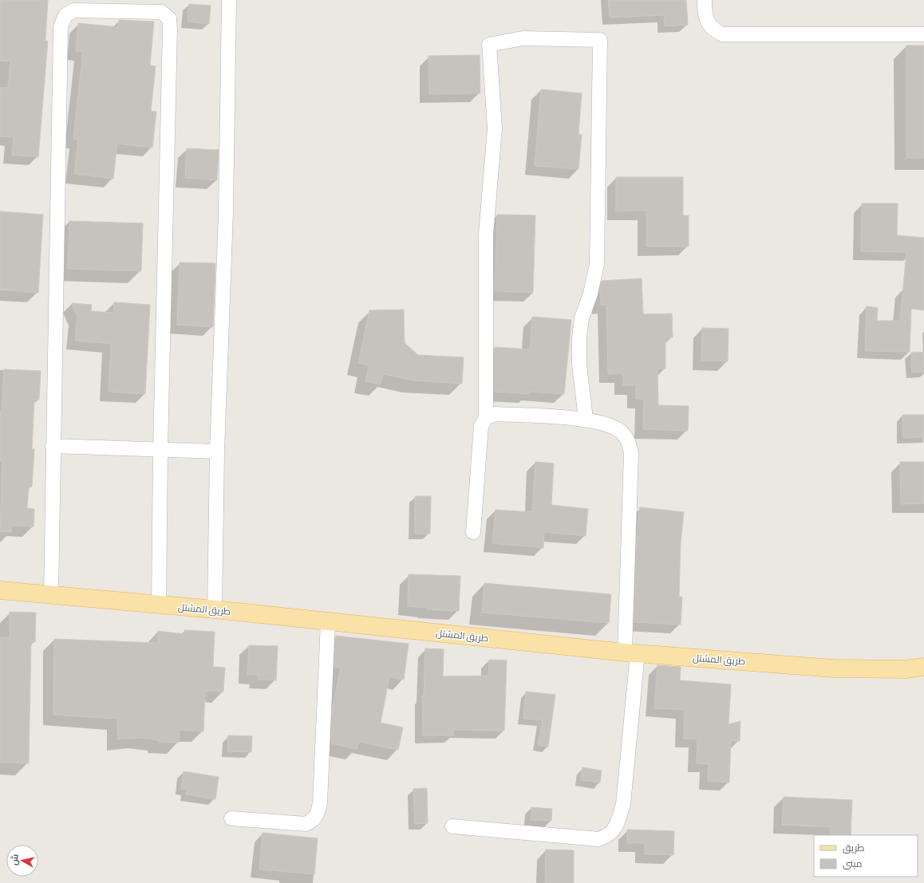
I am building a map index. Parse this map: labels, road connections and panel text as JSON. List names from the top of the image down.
{
  "streets": {
    "main road": ["طريق المشتل"]
  },
  "legend": ["طريق", "مبنى"],
  "north": "left"
}
